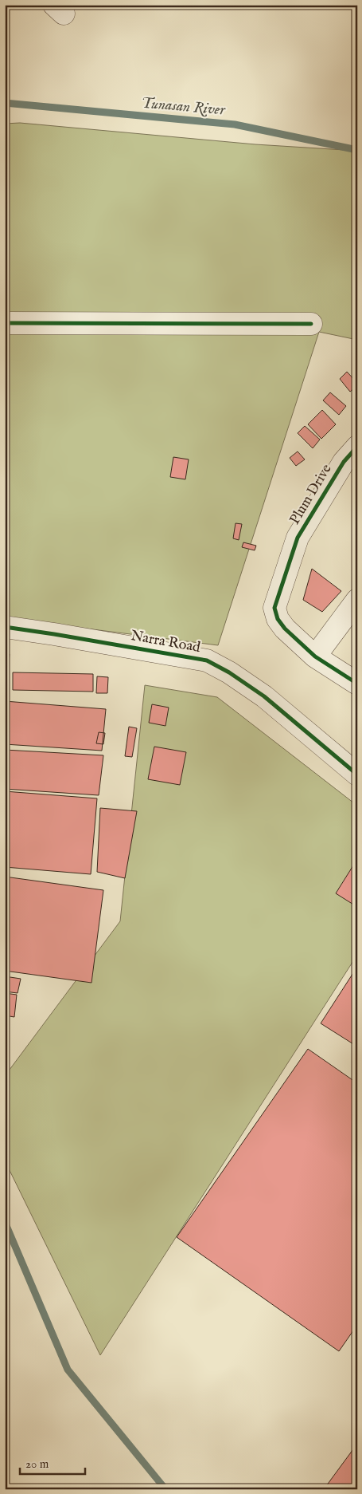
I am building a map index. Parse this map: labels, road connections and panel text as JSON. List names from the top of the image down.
{
  "streets": {
    "street": ["Plum Drive", "Narra Road"]
  },
  "water": ["Tunasan River"],
  "scale_bar": "20 m"
}
